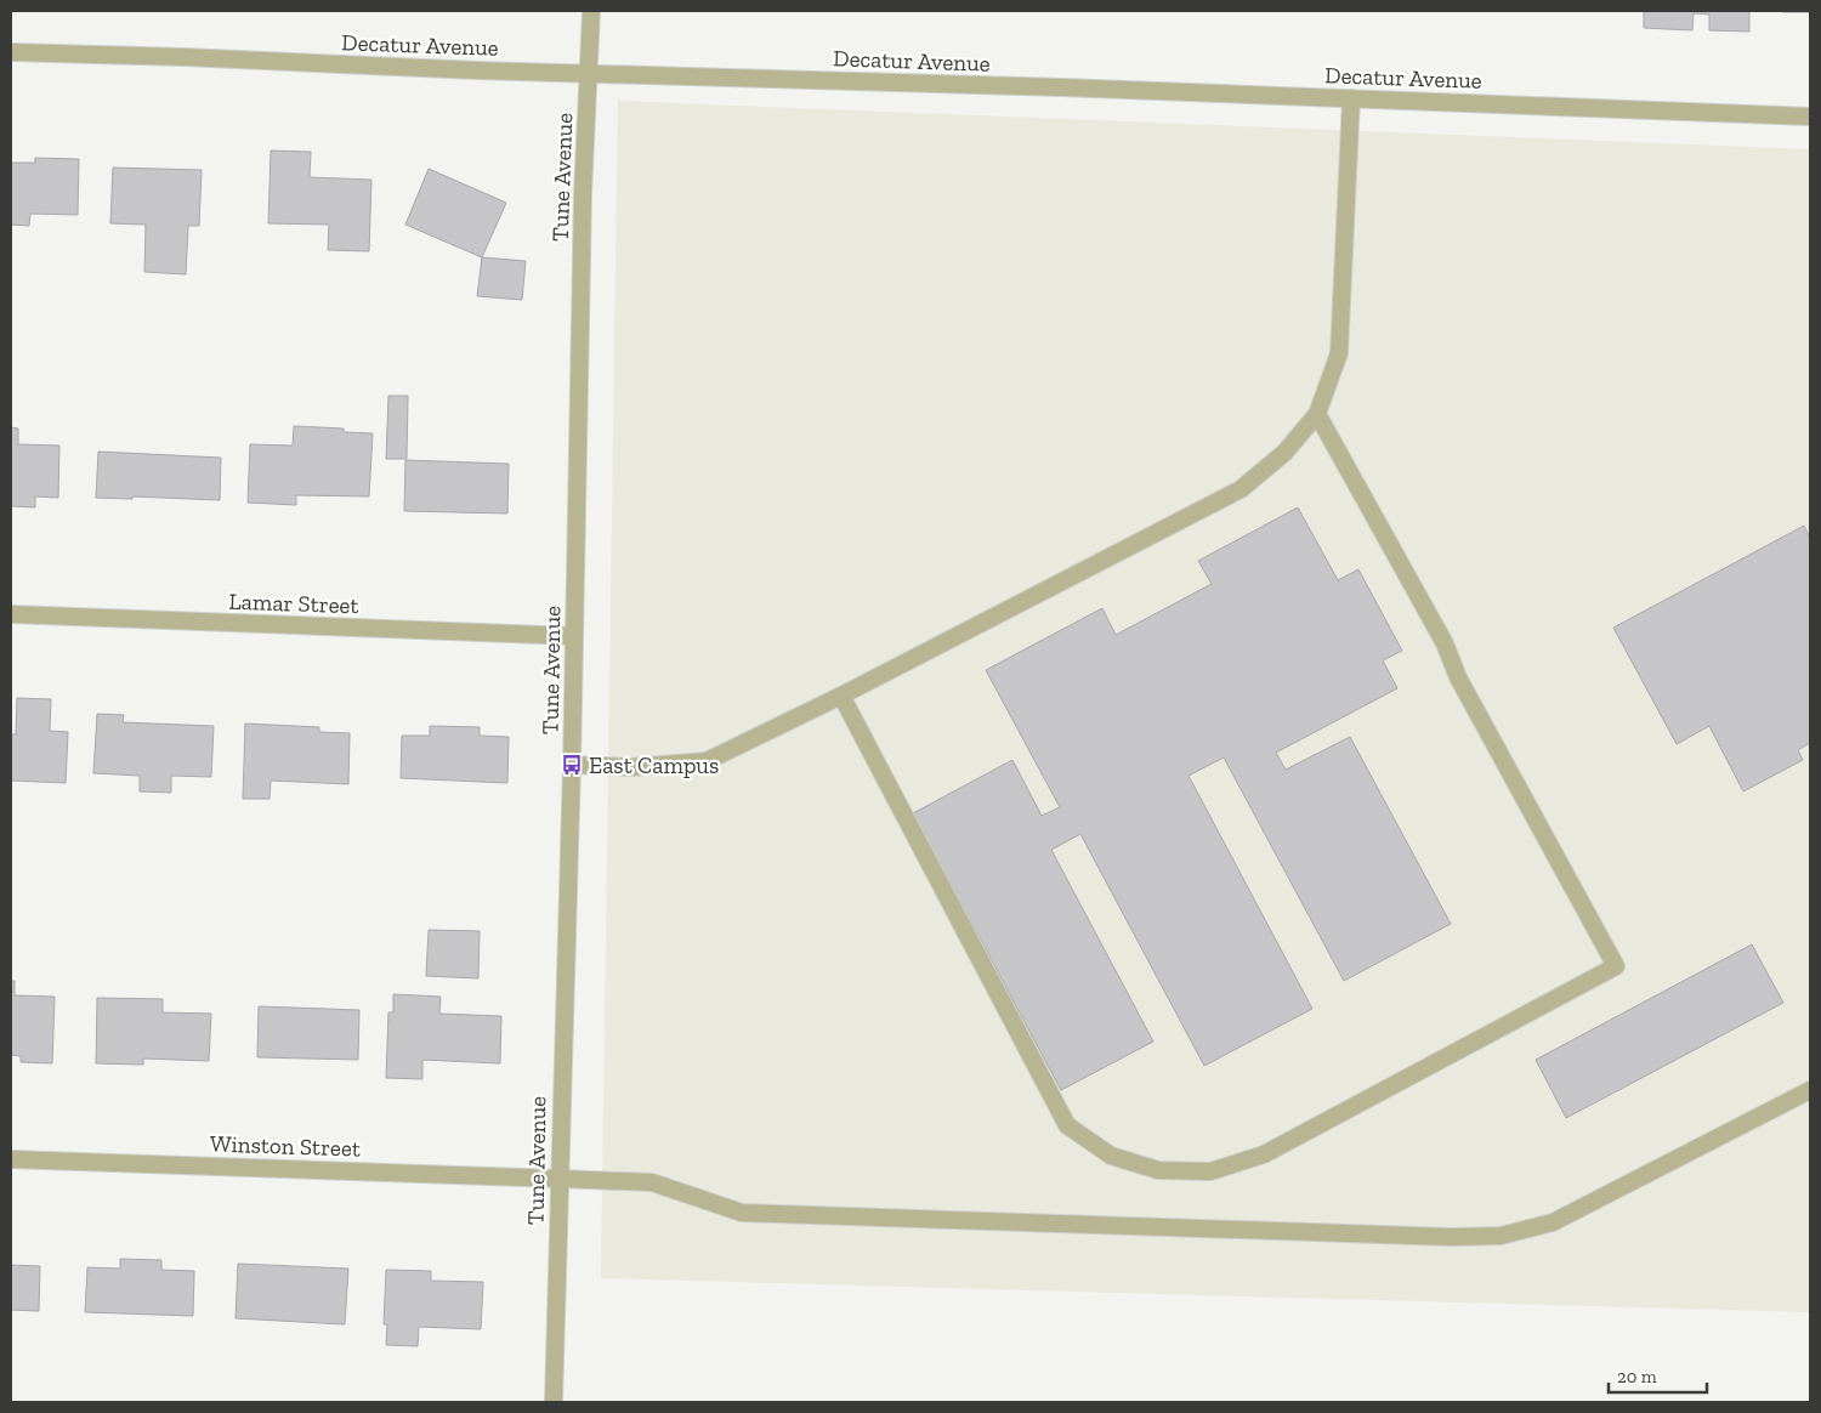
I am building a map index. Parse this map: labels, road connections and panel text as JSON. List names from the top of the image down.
{
  "streets": {
    "street": [
      "Decatur Avenue",
      "Tune Avenue",
      "Lamar Street",
      "Winston Street"
    ]
  },
  "crossings": [
    ["Decatur Avenue", "Tune Avenue"],
    ["Tune Avenue", "Lamar Street"],
    ["Tune Avenue", "Winston Street"]
  ],
  "places": {
    "bus stop": ["East Campus"]
  },
  "scale_bar": "20 m"
}
